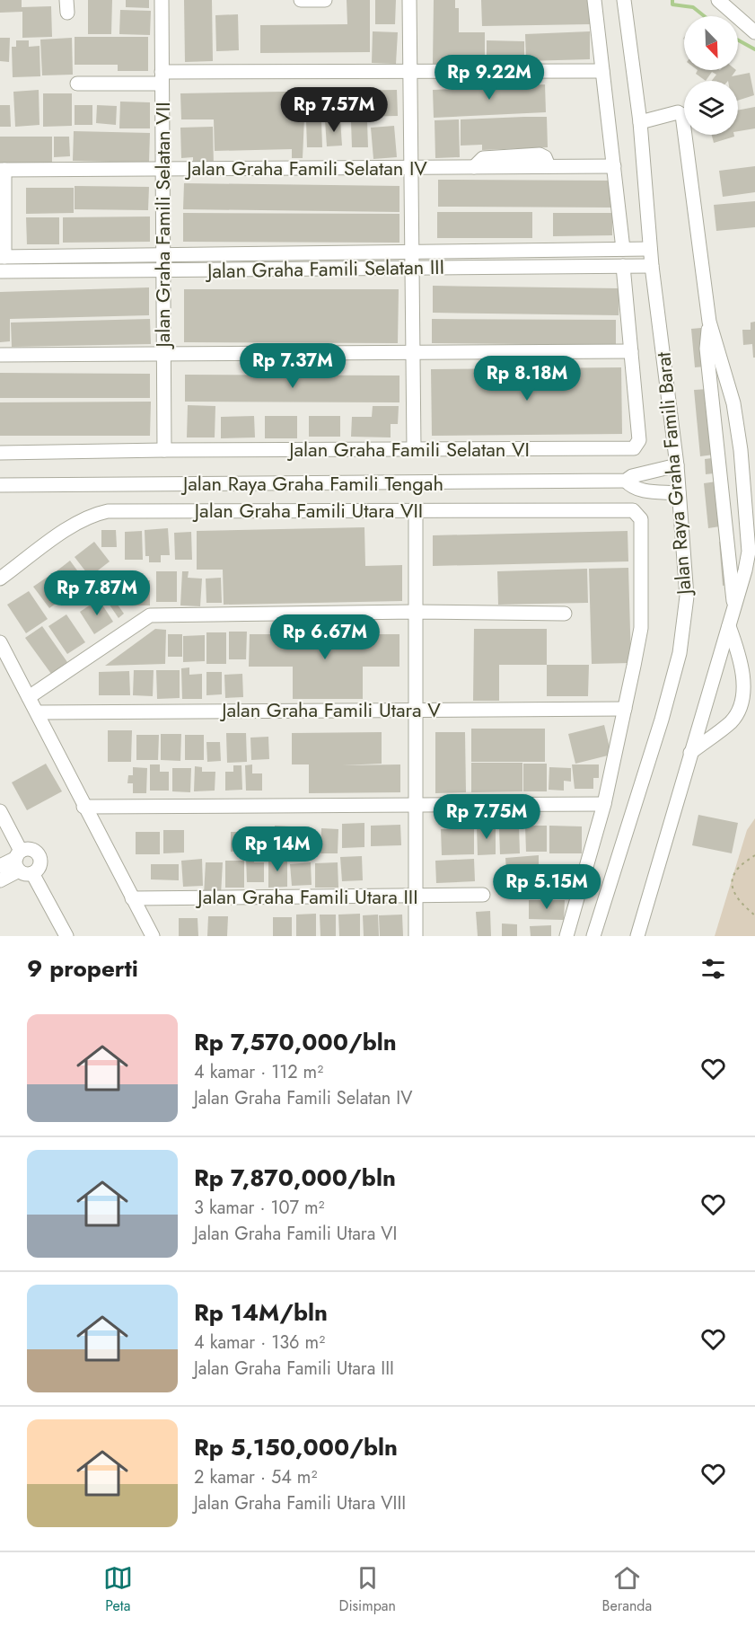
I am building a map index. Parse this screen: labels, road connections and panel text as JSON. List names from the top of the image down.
{
  "streets": {
    "street": [
      "Jalan Graha Famili Selatan IV",
      "Jalan Graha Famili Selatan VII",
      "Jalan Graha Famili Selatan III",
      "Jalan Graha Famili Selatan VI",
      "Jalan Raya Graha Famili Barat",
      "Jalan Raya Graha Famili Tengah",
      "Jalan Graha Famili Utara VII",
      "Jalan Graha Famili Utara V",
      "Jalan Graha Famili Utara III"
    ]
  },
  "crossings": [
    ["Jalan Graha Famili Selatan IV", "Jalan Graha Famili Selatan VII"],
    ["Jalan Graha Famili Selatan VII", "Jalan Graha Famili Selatan III"],
    ["Jalan Graha Famili Selatan VII", "Jalan Graha Famili Selatan VI"],
    ["Jalan Graha Famili Selatan III", "Jalan Graha Famili Selatan VI"],
    ["Jalan Graha Famili Selatan III", "Jalan Raya Graha Famili Barat"],
    ["Jalan Raya Graha Famili Barat", "Jalan Raya Graha Famili Tengah"],
    ["Jalan Graha Famili Utara VII", "Jalan Graha Famili Utara V"]
  ],
  "north": "bottom right",
  "page": {
    "price": [
      "Rp 9.22M",
      "Rp 7.57M",
      "Rp 7.37M",
      "Rp 8.18M",
      "Rp 7.87M",
      "Rp 6.67M",
      "Rp 7.75M",
      "Rp 14M",
      "Rp 5.15M"
    ],
    "heading": "9 properti",
    "list": [
      {
        "name": "Rp 7,570,000/bln",
        "note": "4 kamar · 112 m² · Jalan Graha Famili Selatan IV"
      },
      {
        "name": "Rp 7,870,000/bln",
        "note": "3 kamar · 107 m² · Jalan Graha Famili Utara VI"
      },
      {
        "name": "Rp 14M/bln",
        "note": "4 kamar · 136 m² · Jalan Graha Famili Utara III"
      },
      {
        "name": "Rp 5,150,000/bln",
        "note": "2 kamar · 54 m² · Jalan Graha Famili Utara VIII"
      }
    ],
    "tabs": ["Peta", "Disimpan", "Beranda"]
  }
}
